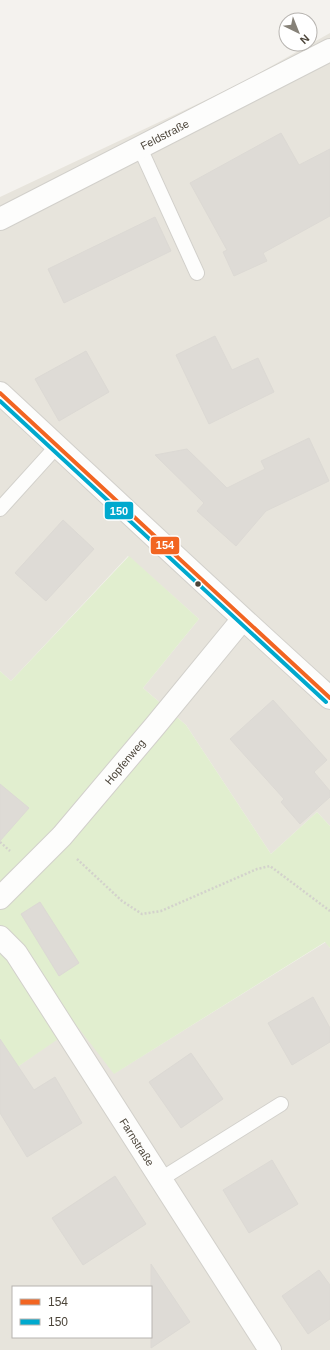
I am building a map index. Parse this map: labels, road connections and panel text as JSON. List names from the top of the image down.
{
  "streets": {
    "street": ["Feldstraße", "Hopfenweg", "Farnstraße"]
  },
  "lines": ["transit line 154", "transit line 150"],
  "legend": ["154", "150"],
  "north": "bottom right"
}
